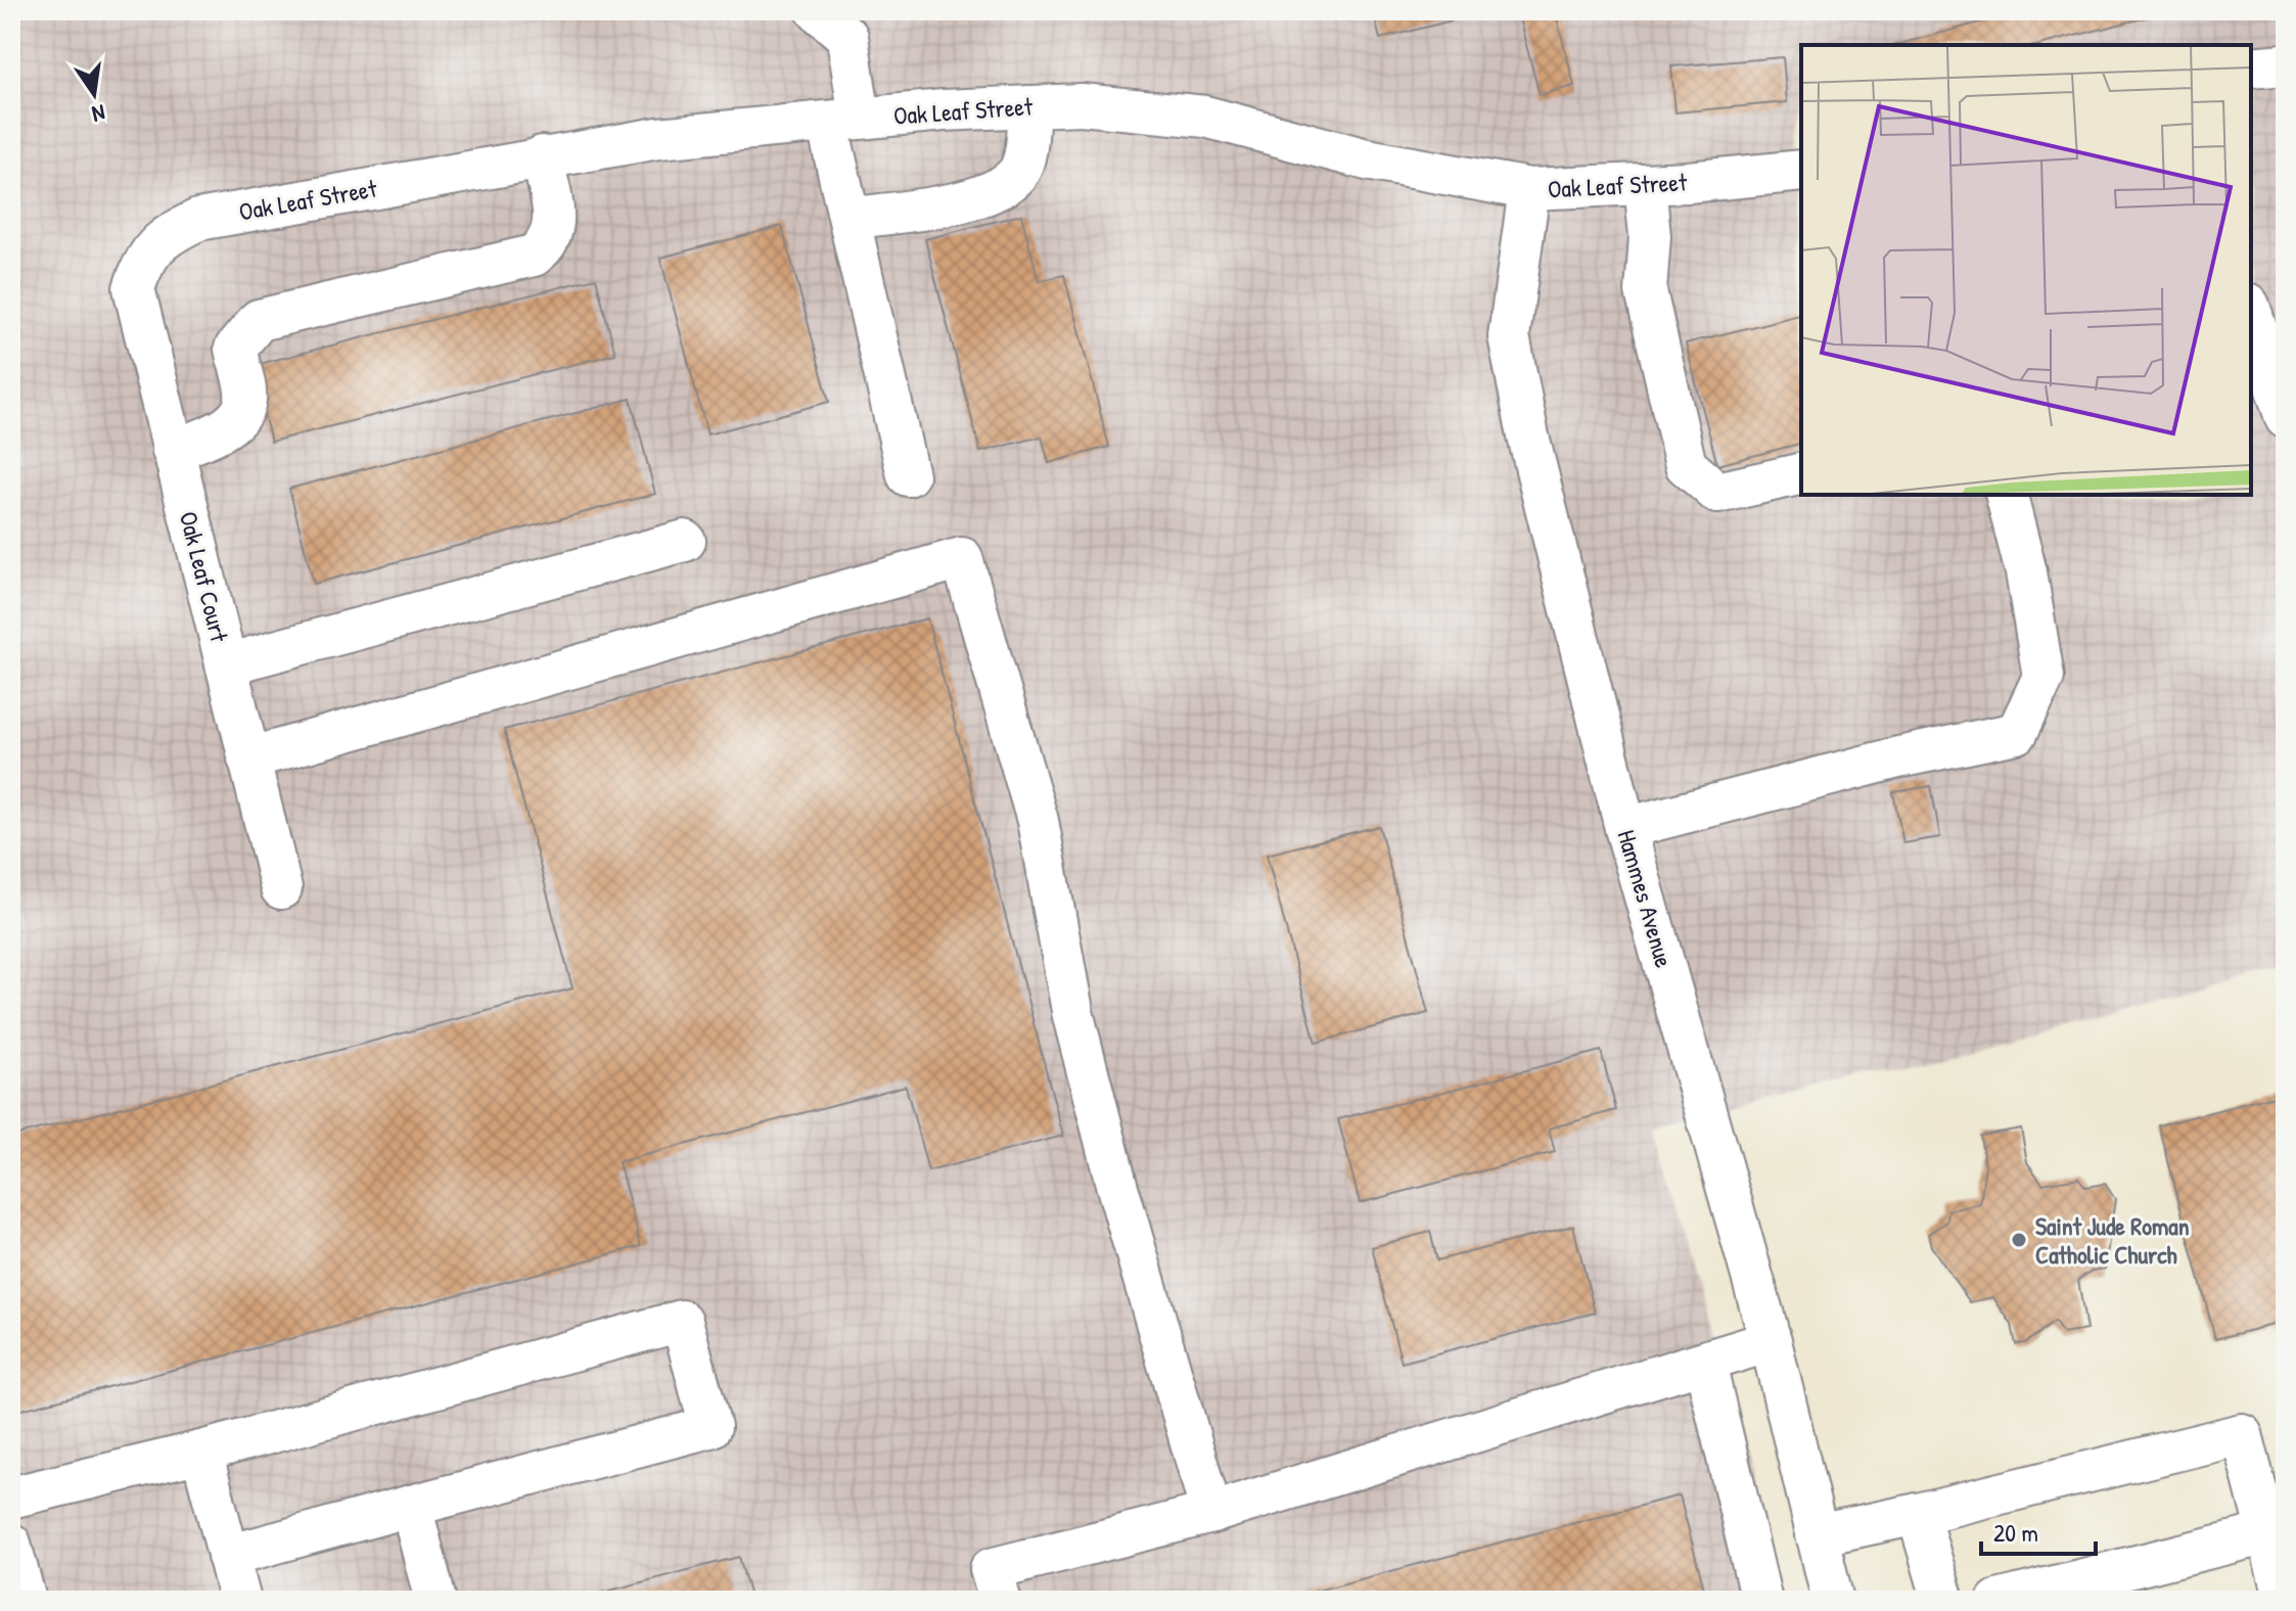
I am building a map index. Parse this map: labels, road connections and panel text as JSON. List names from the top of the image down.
{
  "streets": {
    "street": ["Oak Leaf Street", "Oak Leaf Court", "Hammes Avenue"]
  },
  "crossings": [
    ["Oak Leaf Street", "Oak Leaf Court"],
    ["Oak Leaf Street", "Hammes Avenue"]
  ],
  "places": ["Saint Jude Roman Catholic Church"],
  "scale_bar": "20 m",
  "north": "bottom"
}
